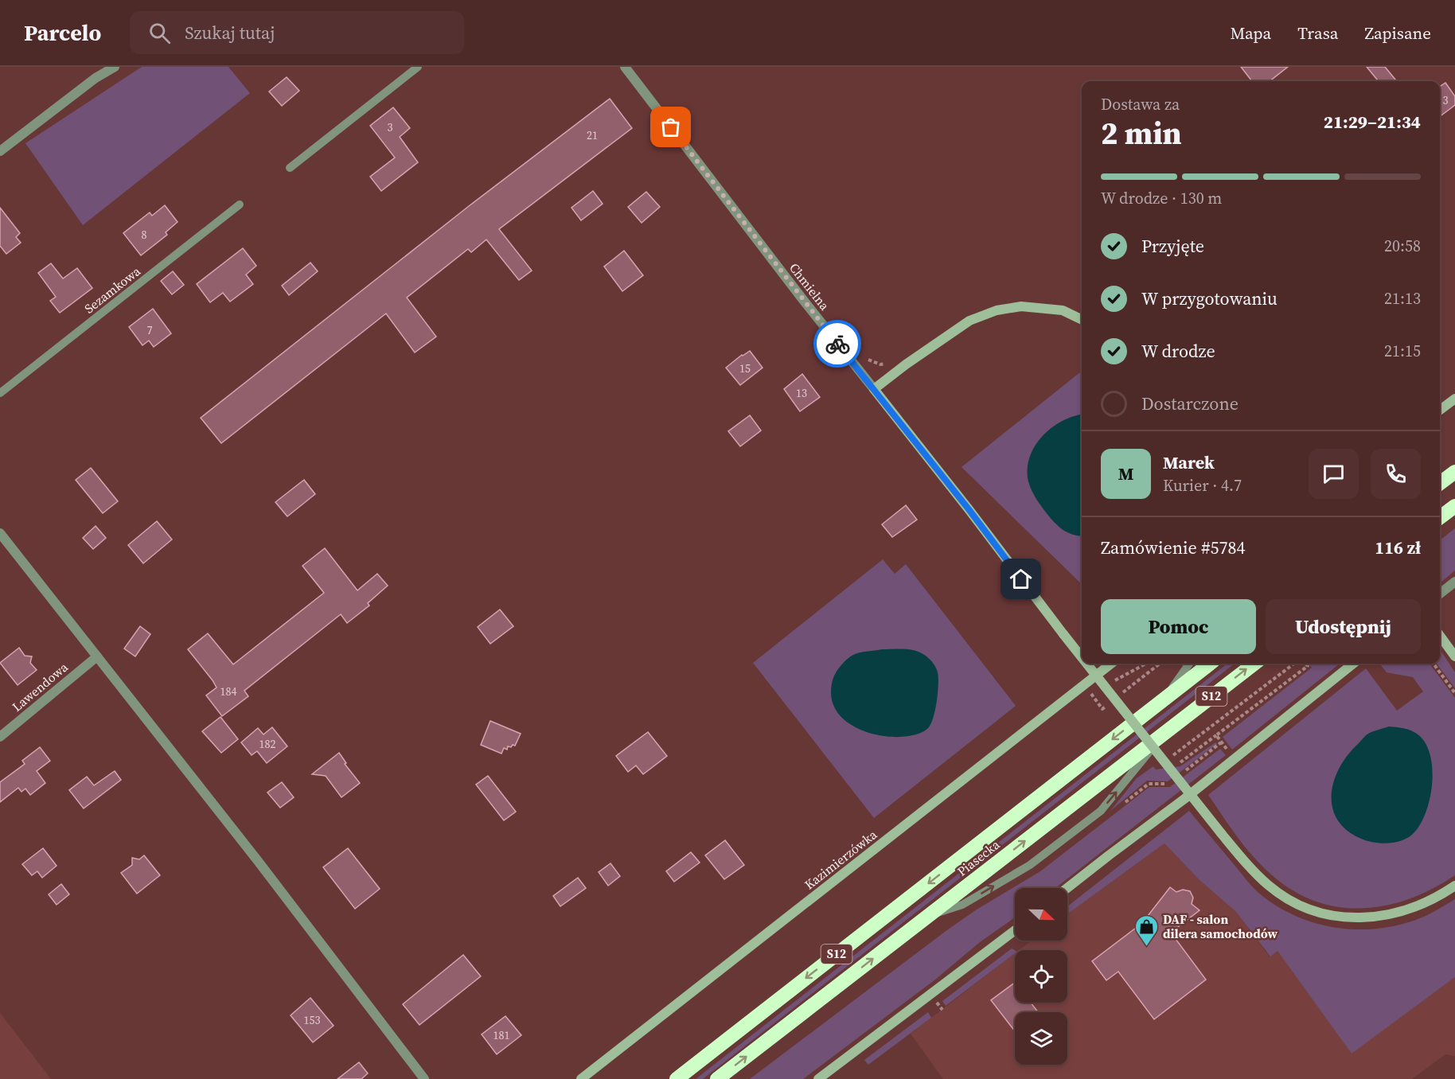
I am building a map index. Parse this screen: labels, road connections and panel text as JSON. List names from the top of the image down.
{
  "streets": {
    "highway": ["S12", "Piasecka"],
    "street": ["Chmielna", "Lawendowa", "Kazimierzówka"],
    "lane": ["Sezamkowa"]
  },
  "places": {
    "shop": ["DAF - salon dilera samochodów"]
  },
  "house_numbers": [
    "3",
    "3",
    "21",
    "8",
    "7",
    "15",
    "13",
    "184",
    "182",
    "153",
    "181"
  ],
  "north": "right",
  "page": {
    "header": "Parcelo",
    "search": "Szukaj tutaj",
    "nav": ["Mapa", "Trasa", "Zapisane"],
    "heading": ["2 min", "Dostawa za", "21:29–21:34"],
    "panel": [
      "Marek",
      "Kurier · 4.7",
      "Zamówienie #5784",
      "116 zł"
    ],
    "bar": "W drodze · 130 m",
    "list": [
      ["Przyjęte", "20:58"],
      ["W przygotowaniu", "21:13"],
      ["W drodze", "21:15"],
      "Dostarczone"
    ],
    "round": "M",
    "buttons": ["Pomoc", "Udostępnij"]
  }
}
